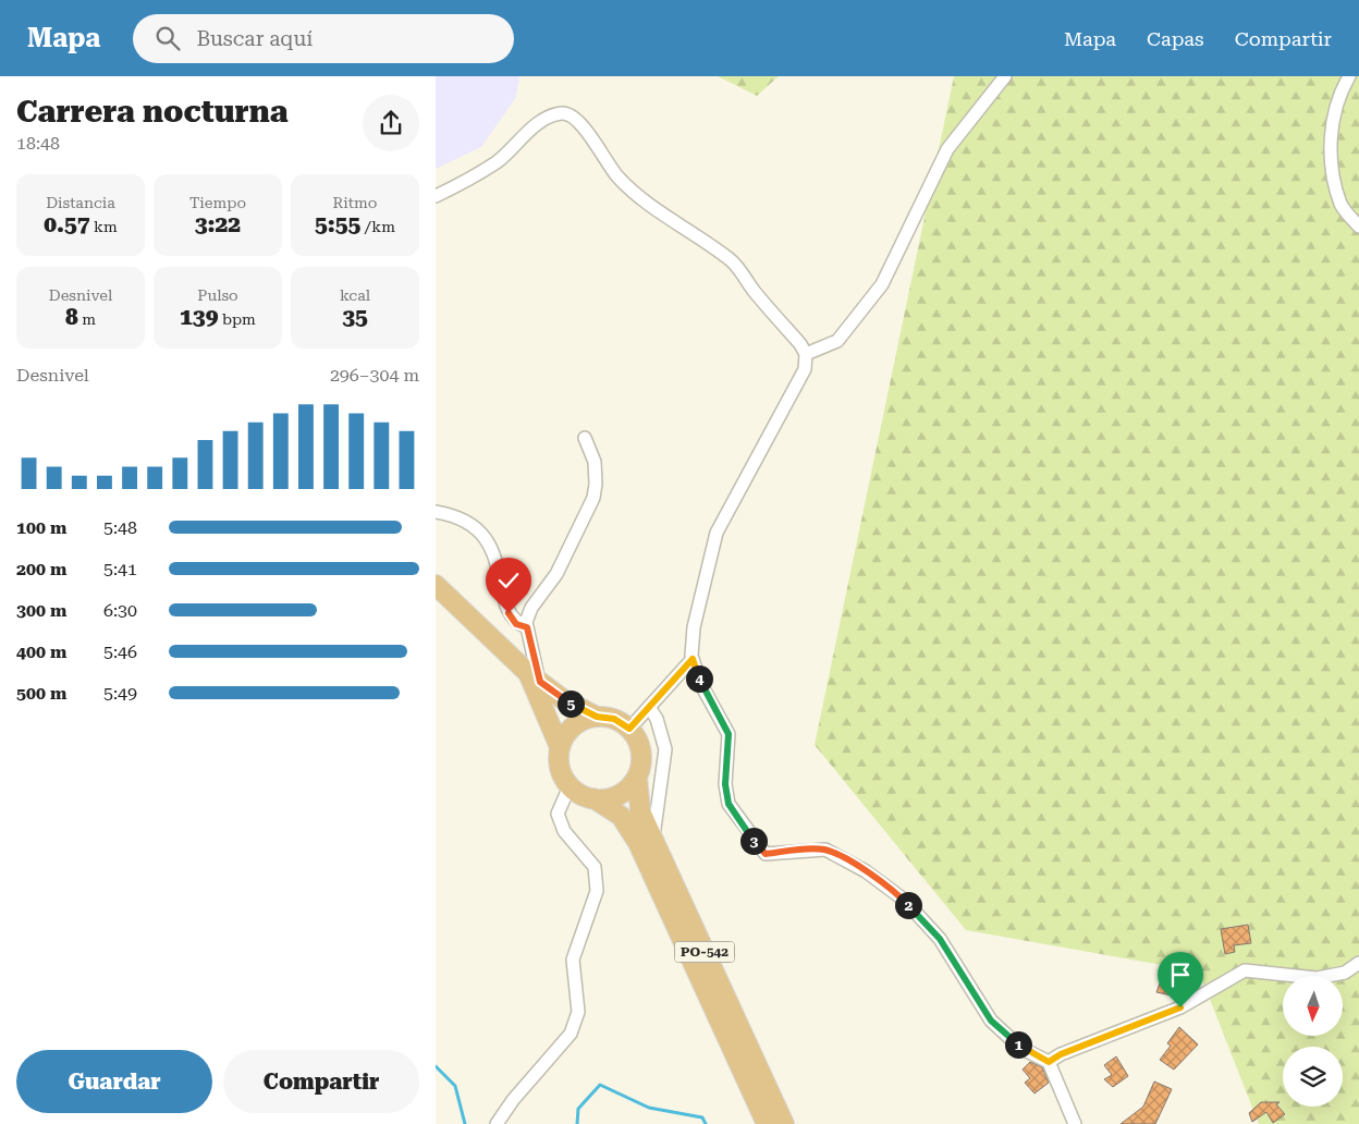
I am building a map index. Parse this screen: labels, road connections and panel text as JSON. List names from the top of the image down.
{
  "streets": {
    "main road": ["PO-542"]
  },
  "north": "bottom",
  "page": {
    "header": "Mapa",
    "search": "Buscar aquí",
    "nav": ["Mapa", "Capas", "Compartir"],
    "heading": ["Carrera nocturna", "18:48"],
    "stats": [
      ["Distancia", "0.57 km"],
      ["Tiempo", "3:22"],
      ["Ritmo", "5:55 /km"],
      ["Desnivel", "8 m"],
      ["Pulso", "139 bpm"],
      ["kcal", "35"]
    ],
    "chart": ["Desnivel", "296–304 m"],
    "list": [
      {
        "name": "100 m",
        "note": "5:48"
      },
      {
        "name": "200 m",
        "note": "5:41"
      },
      {
        "name": "300 m",
        "note": "6:30"
      },
      {
        "name": "400 m",
        "note": "5:46"
      },
      {
        "name": "500 m",
        "note": "5:49"
      }
    ],
    "pins": [
      "4",
      "5",
      "3",
      "2",
      "1"
    ],
    "buttons": ["Guardar", "Compartir"]
  }
}
